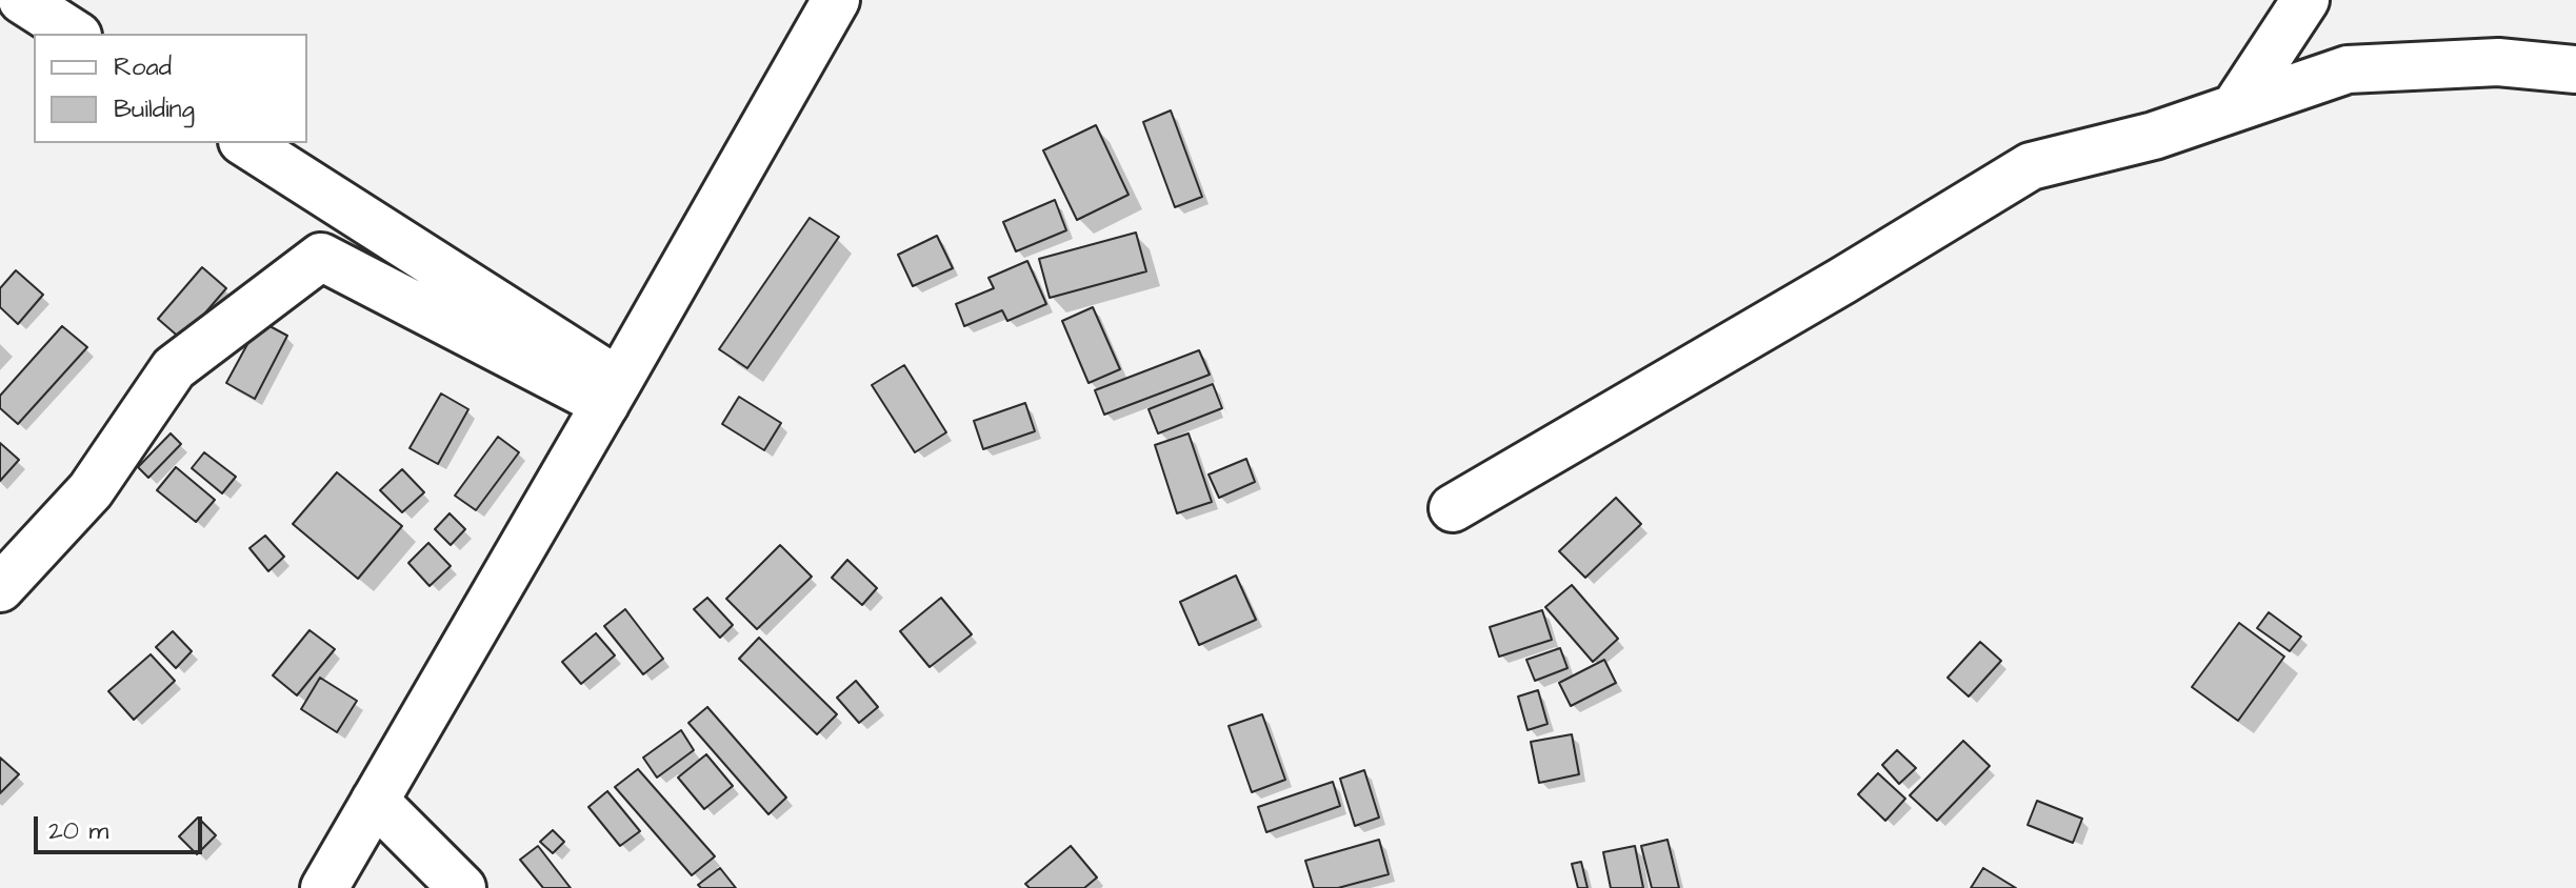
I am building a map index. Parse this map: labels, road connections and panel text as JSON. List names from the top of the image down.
{
  "legend": ["Road", "Building"],
  "scale_bar": "20 m"
}
